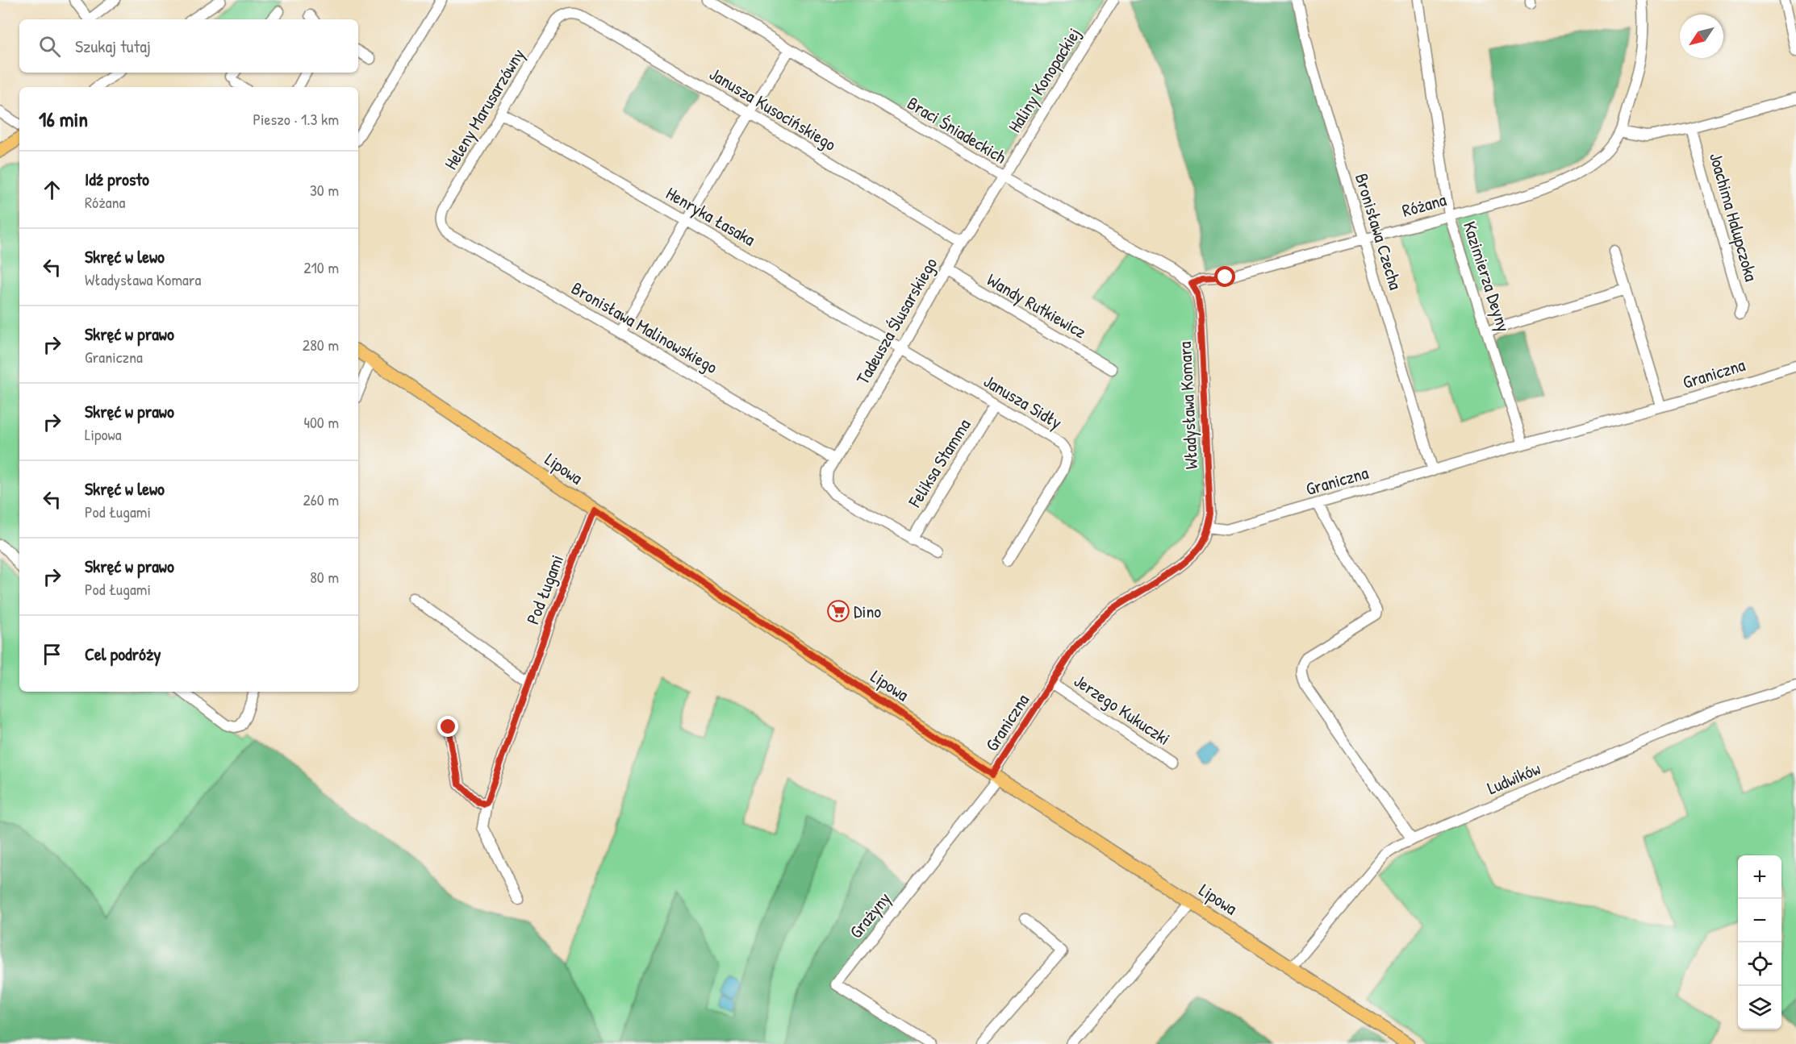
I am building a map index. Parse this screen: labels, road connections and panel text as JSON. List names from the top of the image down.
{
  "streets": {
    "main road": ["Lipowa"],
    "street": [
      "Haliny Konopackiej",
      "Heleny Marusarzówny",
      "Janusza Kusocińskiego",
      "Braci Śniadeckich",
      "Różana",
      "Henryka Łasaka",
      "Joachima Halupczoka",
      "Bronisława Czecha",
      "Kazimierza Deyny",
      "Wandy Rutkiewicz",
      "Tadeusza Ślusarskiego",
      "Bronisława Malinowskiego",
      "Graniczna",
      "Janusza Sidły",
      "Władysława Komara",
      "Feliksa Stamma",
      "Pod Ługami",
      "Jerzego Kukuczki",
      "Ludwików",
      "Grażyny"
    ]
  },
  "crossings": [
    ["Haliny Konopackiej", "Braci Śniadeckich"],
    ["Haliny Konopackiej", "Tadeusza Ślusarskiego"],
    ["Heleny Marusarzówny", "Janusza Kusocińskiego"],
    ["Heleny Marusarzówny", "Henryka Łasaka"],
    ["Heleny Marusarzówny", "Bronisława Malinowskiego"],
    ["Janusza Kusocińskiego", "Tadeusza Ślusarskiego"],
    ["Braci Śniadeckich", "Różana"],
    ["Braci Śniadeckich", "Tadeusza Ślusarskiego"],
    ["Braci Śniadeckich", "Władysława Komara"],
    ["Różana", "Bronisława Czecha"],
    ["Różana", "Kazimierza Deyny"],
    ["Różana", "Władysława Komara"],
    ["Henryka Łasaka", "Tadeusza Ślusarskiego"],
    ["Henryka Łasaka", "Janusza Sidły"],
    ["Bronisława Czecha", "Graniczna"],
    ["Kazimierza Deyny", "Graniczna"],
    ["Wandy Rutkiewicz", "Tadeusza Ślusarskiego"],
    ["Tadeusza Ślusarskiego", "Bronisława Malinowskiego"],
    ["Tadeusza Ślusarskiego", "Janusza Sidły"],
    ["Tadeusza Ślusarskiego", "Feliksa Stamma"],
    ["Graniczna", "Władysława Komara"],
    ["Graniczna", "Lipowa"],
    ["Graniczna", "Jerzego Kukuczki"],
    ["Graniczna", "Grażyny"],
    ["Janusza Sidły", "Feliksa Stamma"],
    ["Lipowa", "Pod Ługami"],
    ["Lipowa", "Ludwików"],
    ["Lipowa", "Grażyny"]
  ],
  "places": {
    "supermarket": ["Dino"]
  },
  "north": "bottom left",
  "page": {
    "search": "Szukaj tutaj",
    "heading": ["16 min", "Pieszo · 1.3 km"],
    "list": [
      ["Idź prosto", "Różana", "30 m"],
      ["Skręć w lewo", "Władysława Komara", "210 m"],
      ["Skręć w prawo", "Graniczna", "280 m"],
      ["Skręć w prawo", "Lipowa", "400 m"],
      ["Skręć w lewo", "Pod Ługami", "260 m"],
      ["Skręć w prawo", "Pod Ługami", "80 m"],
      "Cel podróży"
    ],
    "map_buttons": ["+", "−"]
  }
}
